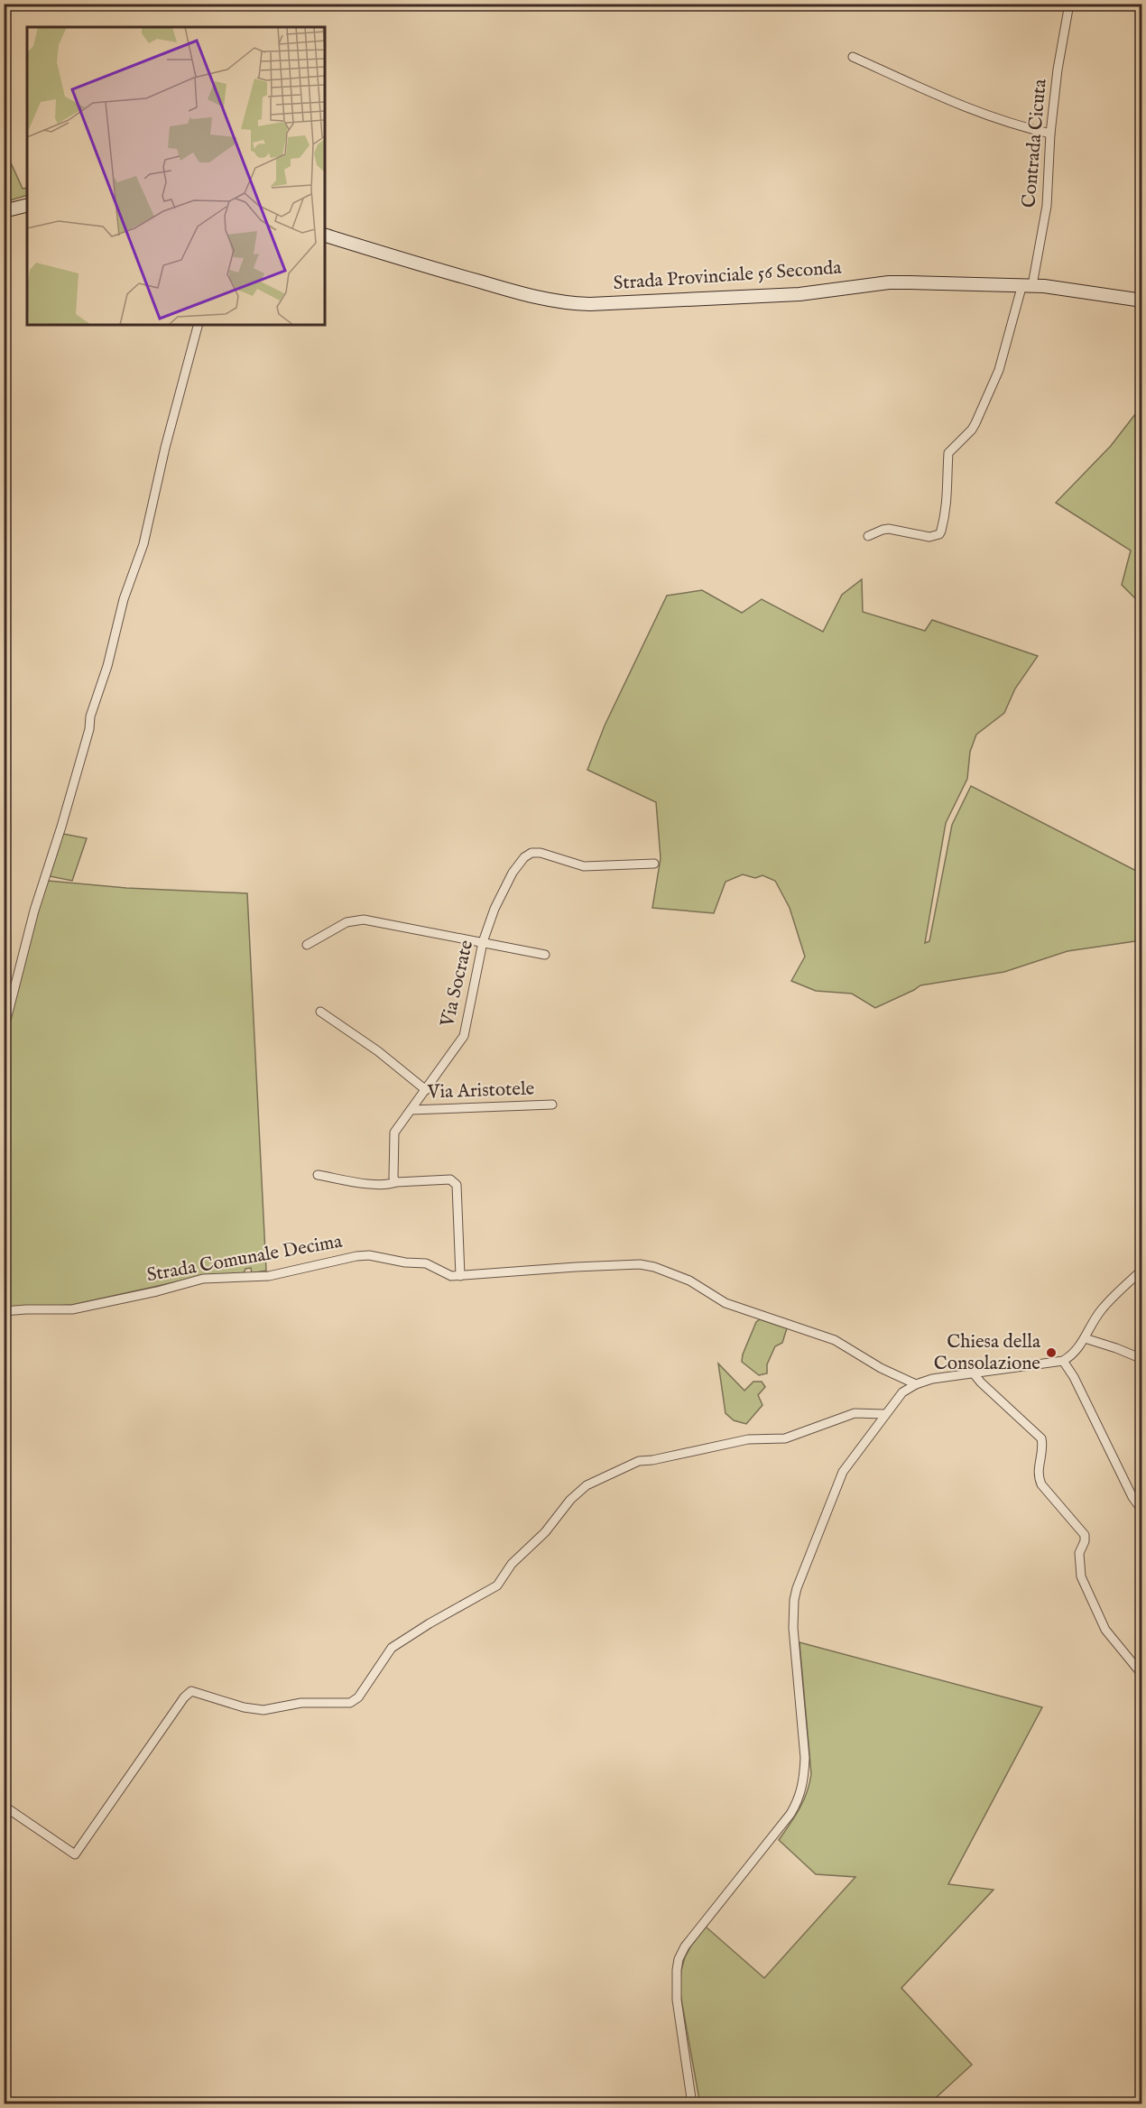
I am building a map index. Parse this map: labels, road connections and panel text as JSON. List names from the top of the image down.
{
  "streets": {
    "street": [
      "Contrada Cicuta",
      "Strada Provinciale 56 Seconda",
      "Via Socrate",
      "Via Aristotele",
      "Strada Comunale Decima"
    ]
  },
  "crossings": [
    ["Contrada Cicuta", "Strada Provinciale 56 Seconda"],
    ["Via Socrate", "Via Aristotele"]
  ],
  "places": ["Chiesa della Consolazione"]
}
